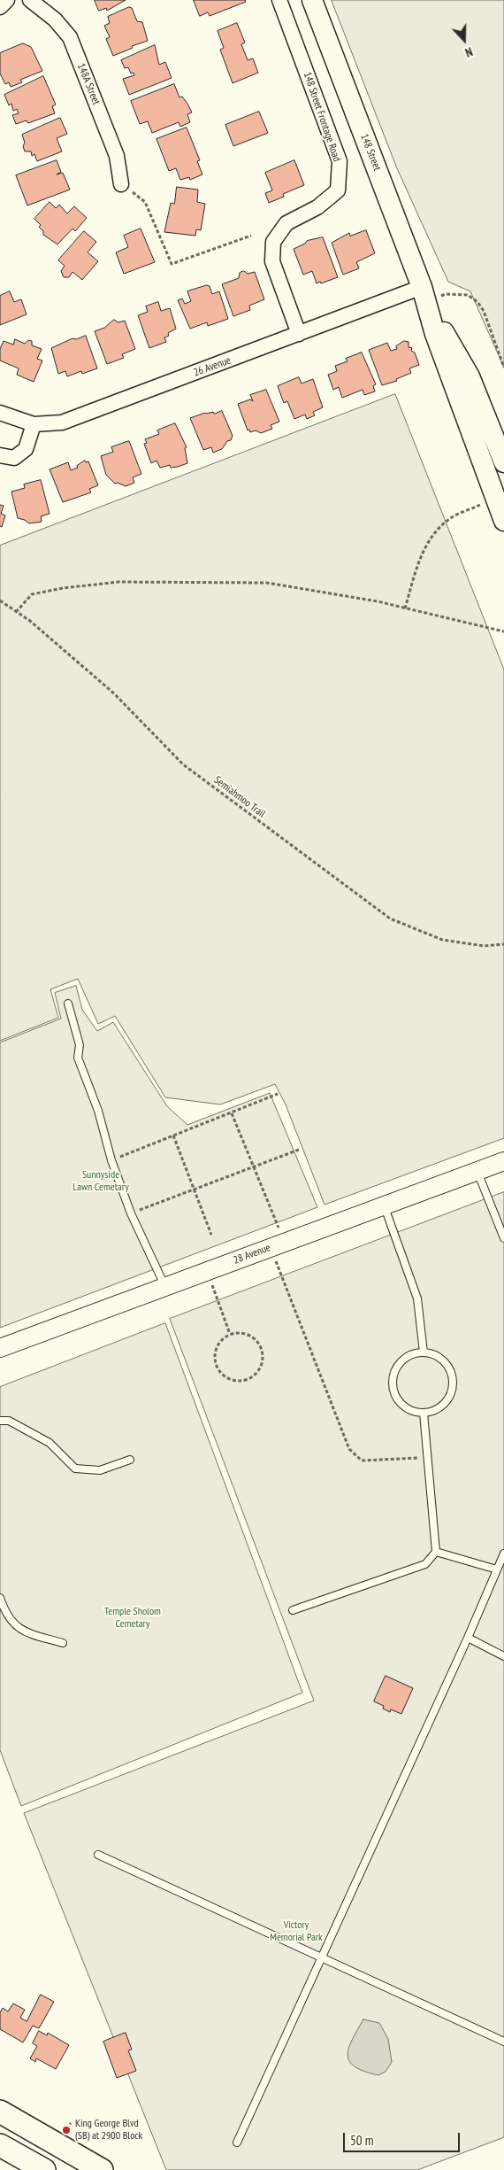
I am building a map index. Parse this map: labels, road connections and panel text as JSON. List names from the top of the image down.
{
  "streets": {
    "main road": ["148 Street"],
    "street": [
      "148A Street",
      "148 Street Frontage Road",
      "26 Avenue",
      "28 Avenue"
    ],
    "path": ["Semiahmoo Trail"]
  },
  "crossings": [
    ["148 Street Frontage Road", "26 Avenue"],
    ["148 Street", "26 Avenue"]
  ],
  "parks": ["Sunnyside Lawn Cemetary", "Temple Sholom Cemetary", "Victory Memorial Park"],
  "places": ["King George Blvd (SB) at 2900 Block"],
  "scale_bar": "50 m",
  "north": "bottom"
}
